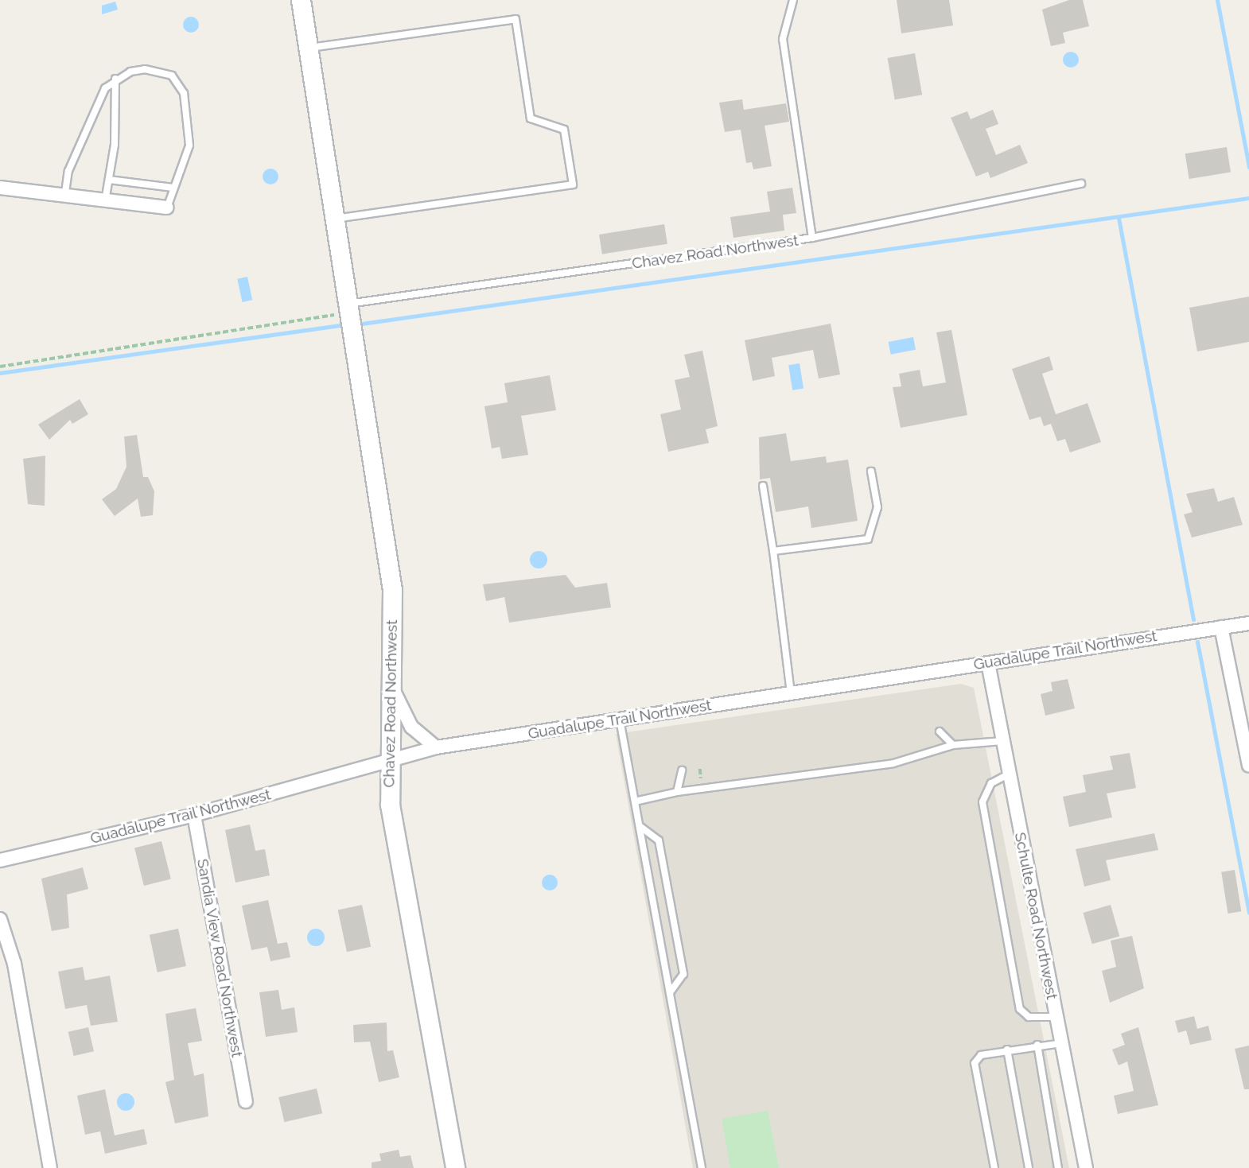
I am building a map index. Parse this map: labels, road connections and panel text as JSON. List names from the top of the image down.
{
  "streets": {
    "street": [
      "Chavez Road Northwest",
      "Guadalupe Trail Northwest",
      "Schulte Road Northwest",
      "Sandia View Road Northwest"
    ]
  },
  "crossings": [
    ["Chavez Road Northwest", "Guadalupe Trail Northwest"],
    ["Guadalupe Trail Northwest", "Schulte Road Northwest"],
    ["Guadalupe Trail Northwest", "Sandia View Road Northwest"]
  ]
}
